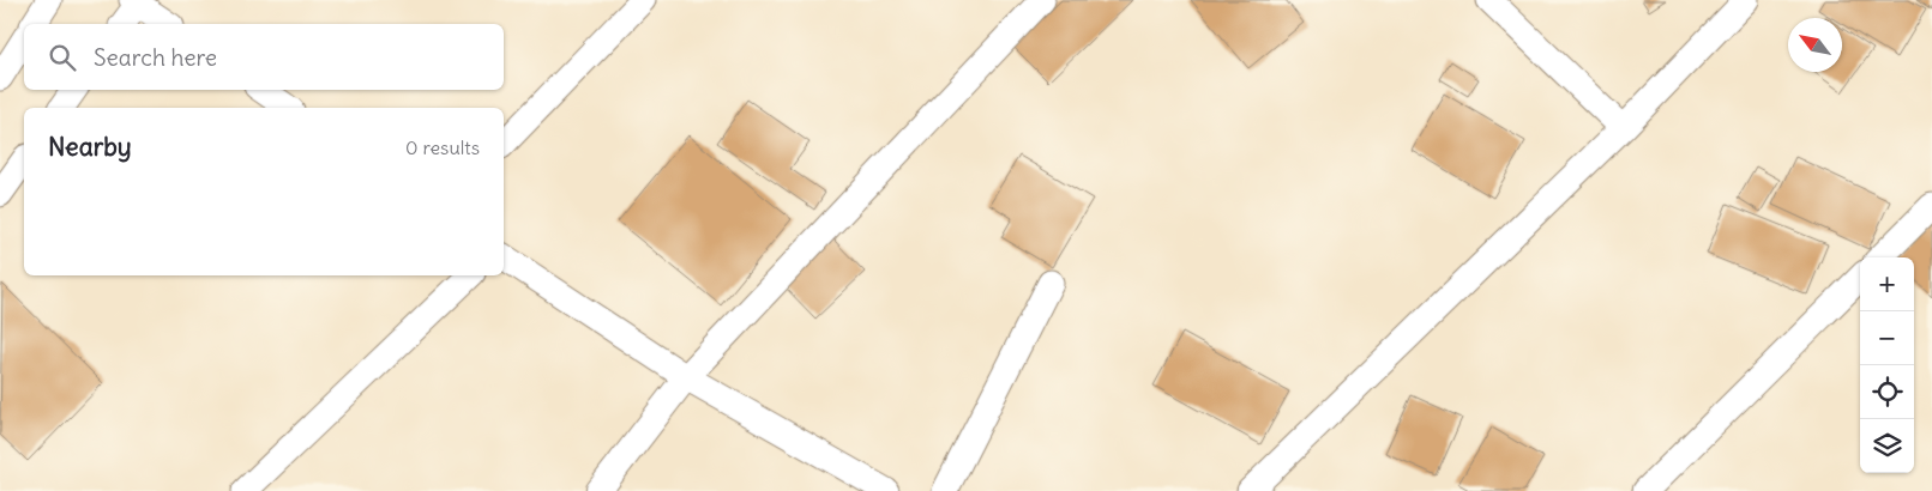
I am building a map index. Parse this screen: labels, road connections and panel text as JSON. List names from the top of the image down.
{
  "north": "top left",
  "page": {
    "search": "Search here",
    "heading": ["Nearby", "0 results"],
    "map_buttons": ["+", "−"]
  }
}
